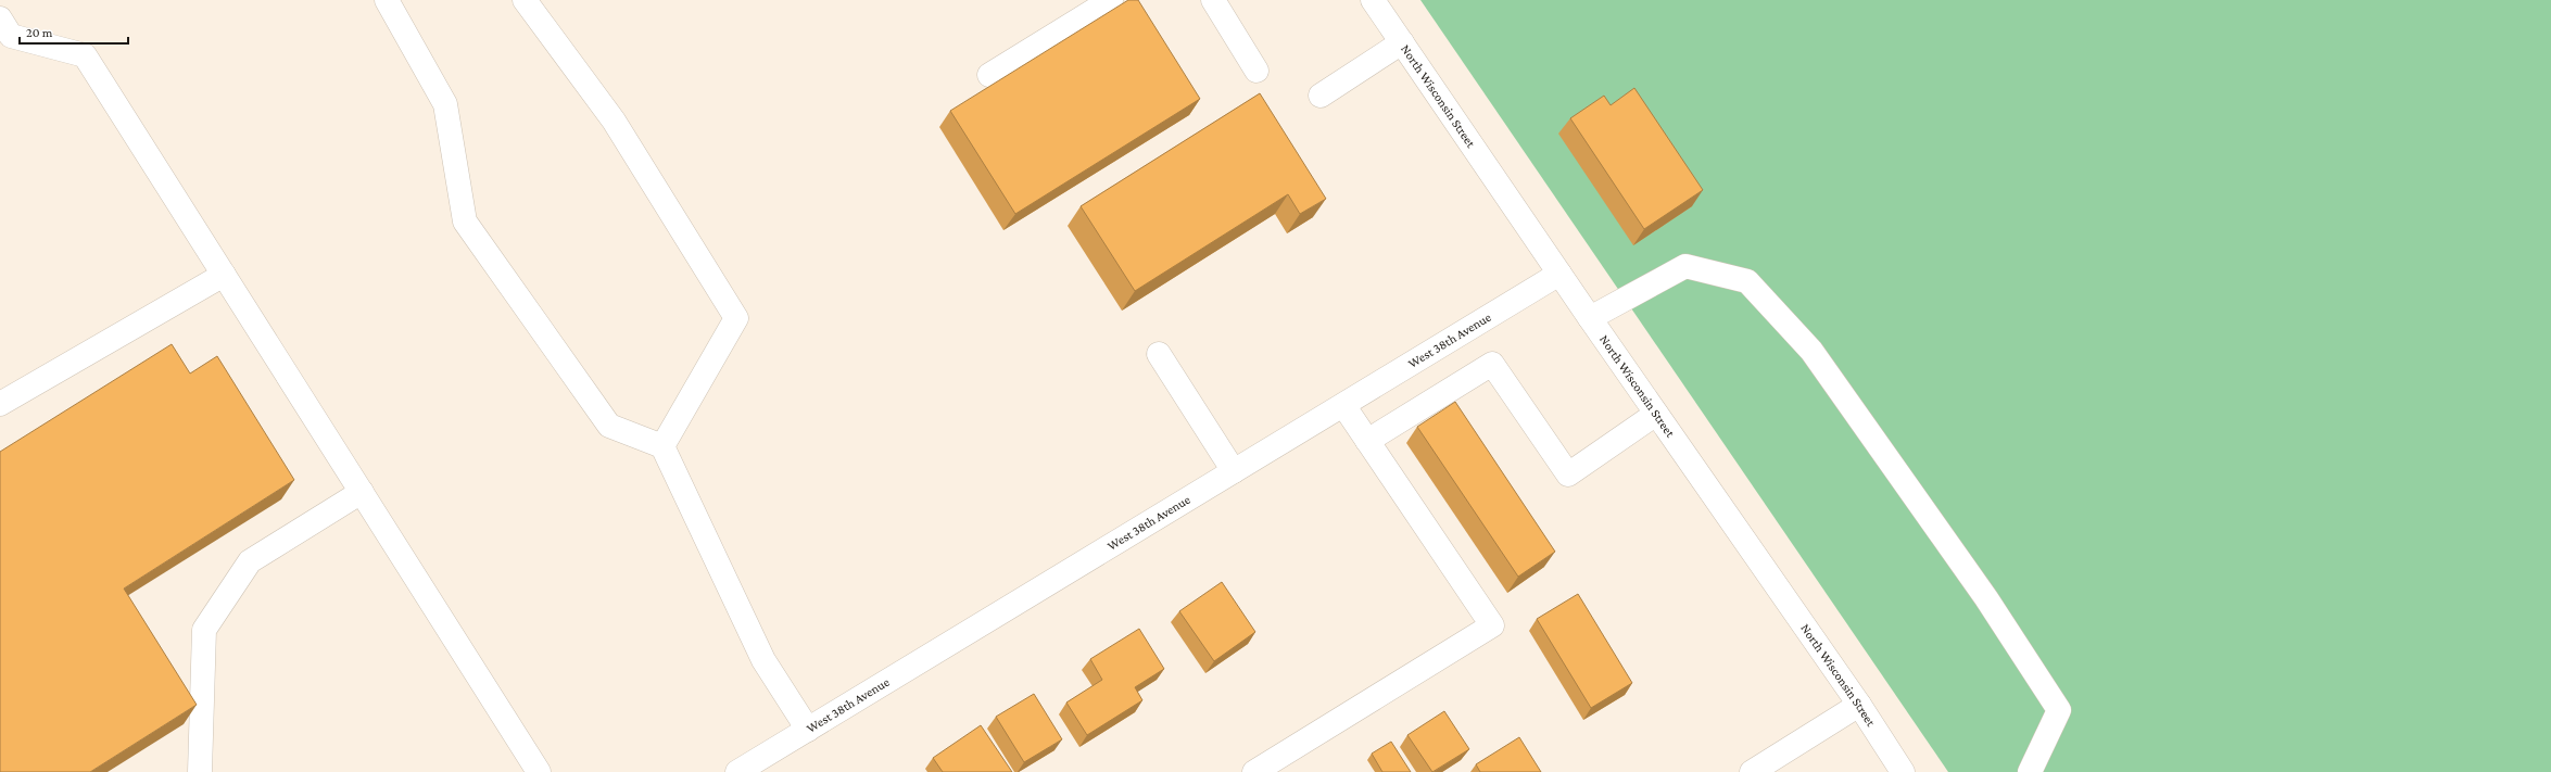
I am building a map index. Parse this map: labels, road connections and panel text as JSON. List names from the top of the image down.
{
  "streets": {
    "street": ["North Wisconsin Street", "West 38th Avenue"]
  },
  "crossings": [
    ["North Wisconsin Street", "West 38th Avenue"]
  ],
  "scale_bar": "20 m"
}
